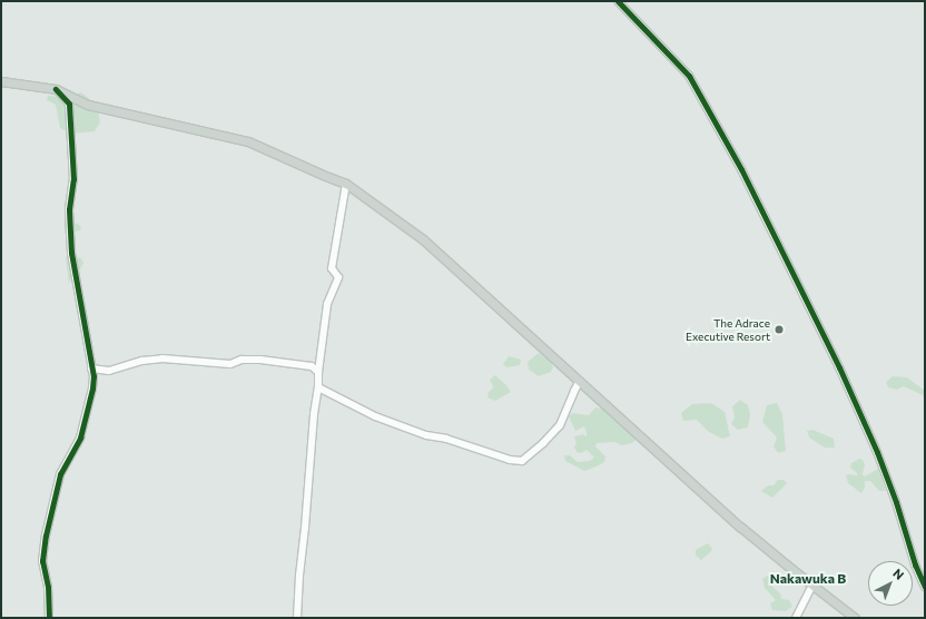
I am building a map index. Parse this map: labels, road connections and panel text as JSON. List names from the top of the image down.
{
  "districts": ["Nakawuka B"],
  "places": ["The Adrace Executive Resort"],
  "north": "top right"
}
